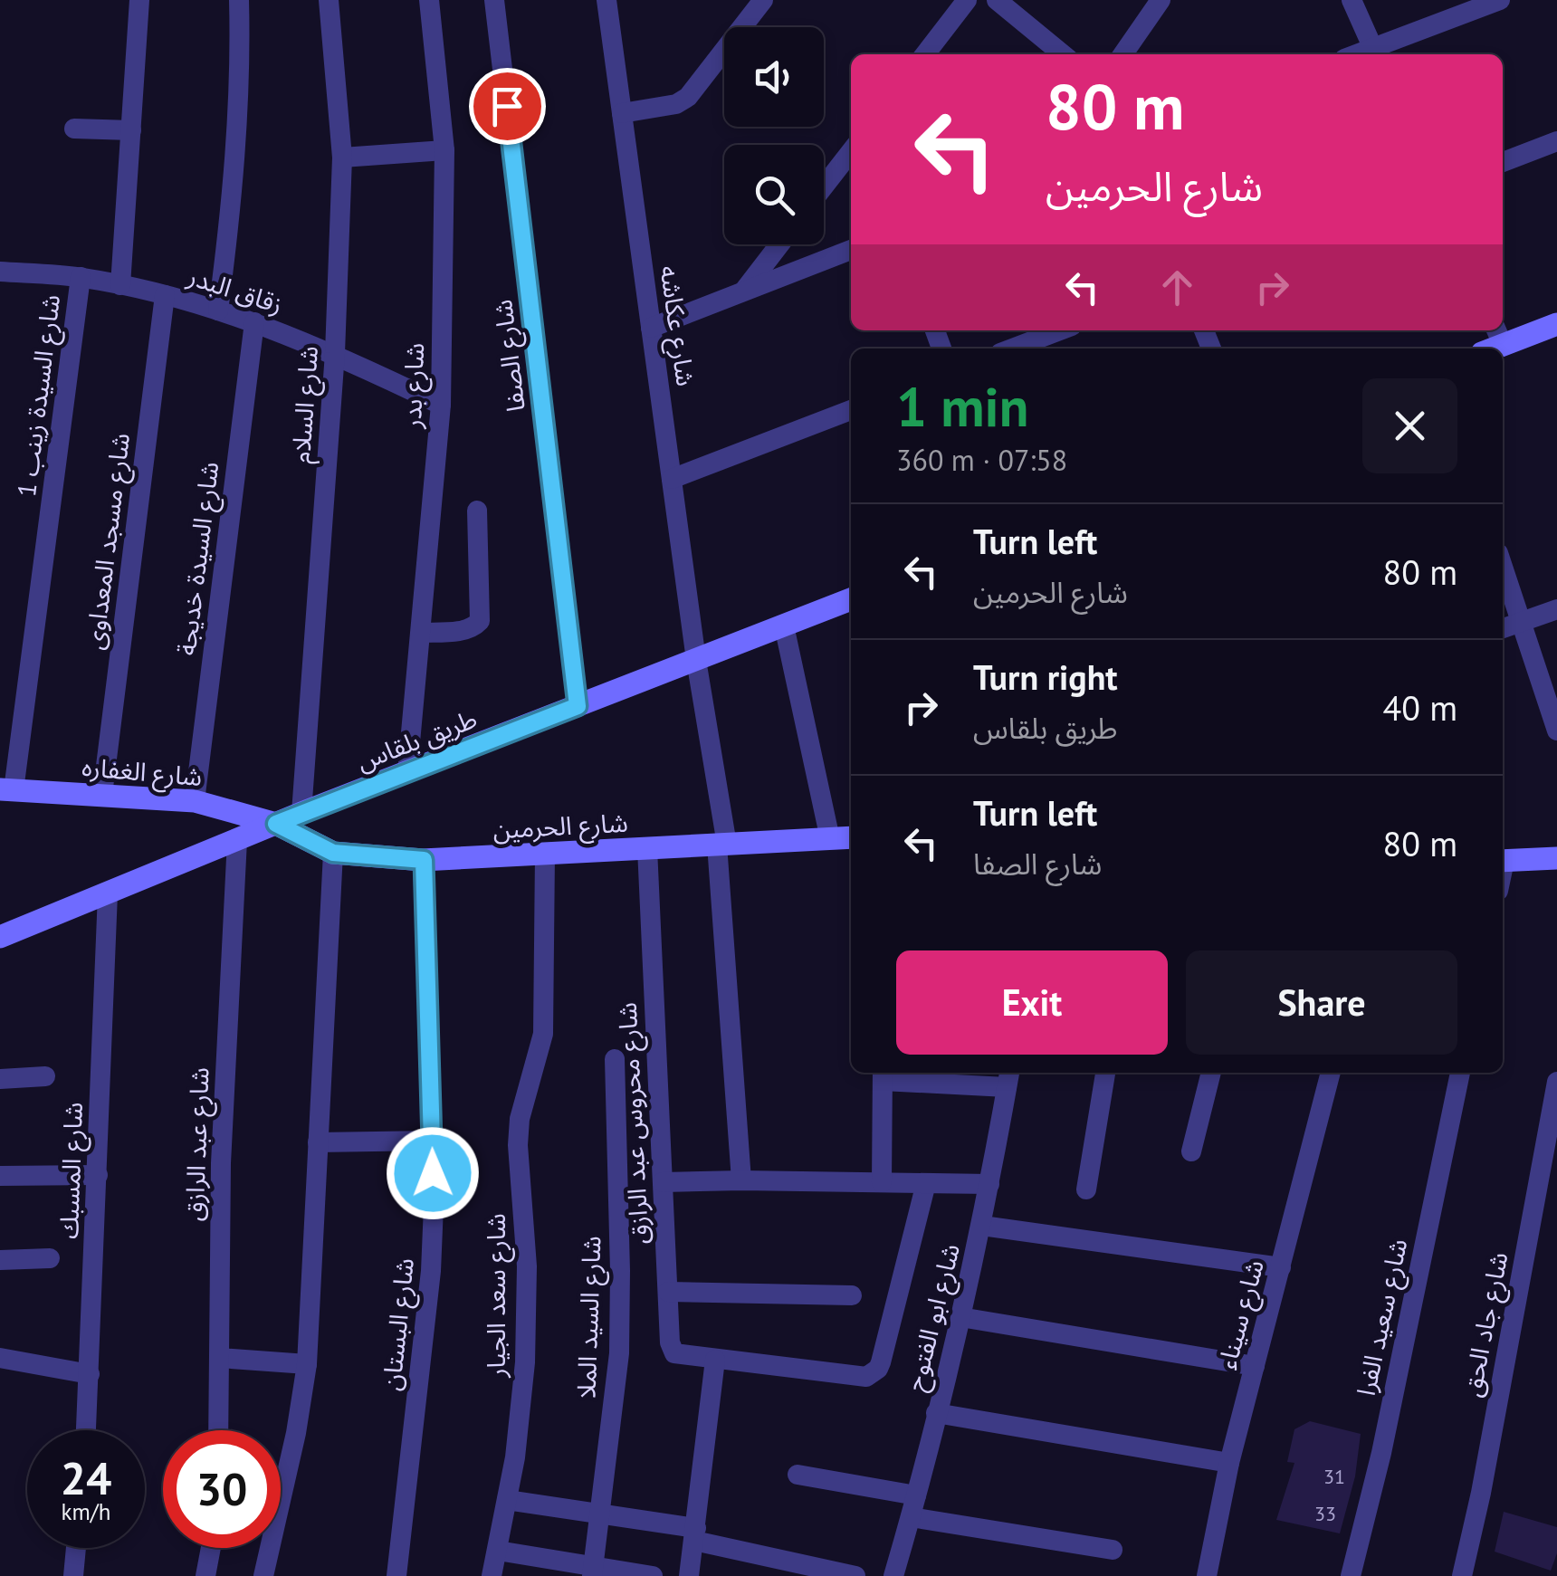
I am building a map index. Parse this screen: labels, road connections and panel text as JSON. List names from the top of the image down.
{
  "streets": {
    "main road": ["طريق بلقاس", "شارع الغفاره", "شارع الحرمين"],
    "street": [
      "زقاق البدر",
      "شارع عكاشه",
      "شارع الصفا",
      "شارع بدر",
      "شارع السيدة زينب 1",
      "شارع السلام",
      "شارع مسجد المعداوى",
      "شارع السيدة خديجة",
      "شارع محروس عبد الرازق",
      "شارع عبد الرازق",
      "شارع المسبك",
      "شارع سعد الجيار",
      "شارع سيناء",
      "شارع السيد الملا",
      "شارع ابو الفتوح",
      "شارع سعيد الفرا",
      "شارع البستان",
      "شارع جاد الحق"
    ]
  },
  "crossings": [
    ["زقاق البدر", "شارع بدر"],
    ["زقاق البدر", "شارع السيدة زينب 1"],
    ["زقاق البدر", "شارع السلام"],
    ["زقاق البدر", "شارع مسجد المعداوى"],
    ["زقاق البدر", "شارع السيدة خديجة"],
    ["شارع عكاشه", "طريق بلقاس"],
    ["شارع عكاشه", "شارع الحرمين"],
    ["شارع الصفا", "طريق بلقاس"],
    ["شارع بدر", "طريق بلقاس"],
    ["شارع السيدة زينب 1", "شارع الغفاره"],
    ["شارع السلام", "طريق بلقاس"],
    ["شارع مسجد المعداوى", "شارع الغفاره"],
    ["شارع السيدة خديجة", "شارع الغفاره"],
    ["طريق بلقاس", "شارع الغفاره"],
    ["طريق بلقاس", "شارع الحرمين"],
    ["طريق بلقاس", "شارع عبد الرازق"],
    ["طريق بلقاس", "شارع المسبك"],
    ["شارع الغفاره", "شارع الحرمين"],
    ["شارع الحرمين", "شارع محروس عبد الرازق"],
    ["شارع الحرمين", "شارع سعد الجيار"],
    ["شارع الحرمين", "شارع البستان"]
  ],
  "house_numbers": ["31", "33"],
  "page": {
    "turn": ["80 m", "شارع الحرمين"],
    "heading": ["1 min", "360 m · 07:58"],
    "list": [
      {
        "name": "Turn left",
        "note": "شارع الحرمين",
        "value": "80 m"
      },
      {
        "name": "Turn right",
        "note": "طريق بلقاس",
        "value": "40 m"
      },
      {
        "name": "Turn left",
        "note": "شارع الصفا",
        "value": "80 m"
      }
    ],
    "buttons": ["Exit", "Share"],
    "speed": "24 km/h",
    "limit": "30"
  }
}
